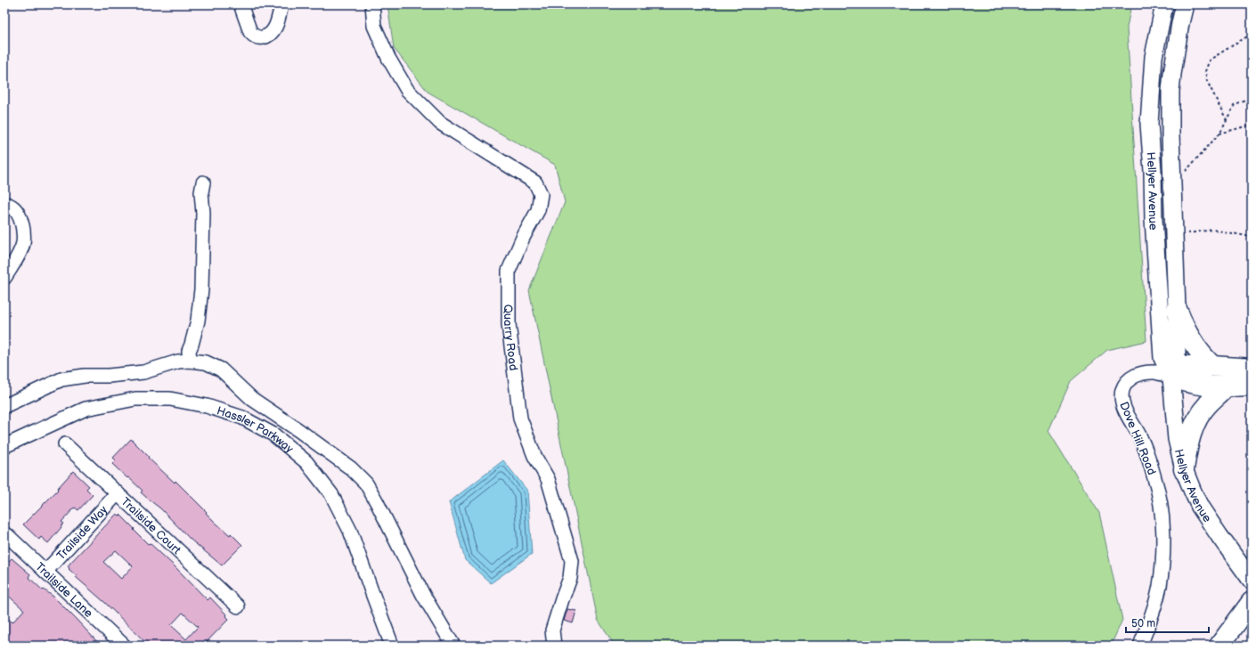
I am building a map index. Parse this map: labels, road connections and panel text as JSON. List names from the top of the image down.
{
  "streets": {
    "main road": ["Hellyer Avenue"],
    "street": [
      "Quarry Road",
      "Hassler Parkway",
      "Dove Hill Road",
      "Trailside Court",
      "Trailside Way",
      "Trailside Lane"
    ]
  },
  "crossings": [
    ["Hellyer Avenue", "Dove Hill Road"],
    ["Trailside Court", "Trailside Way"],
    ["Trailside Way", "Trailside Lane"]
  ],
  "scale_bar": "50 m"
}
